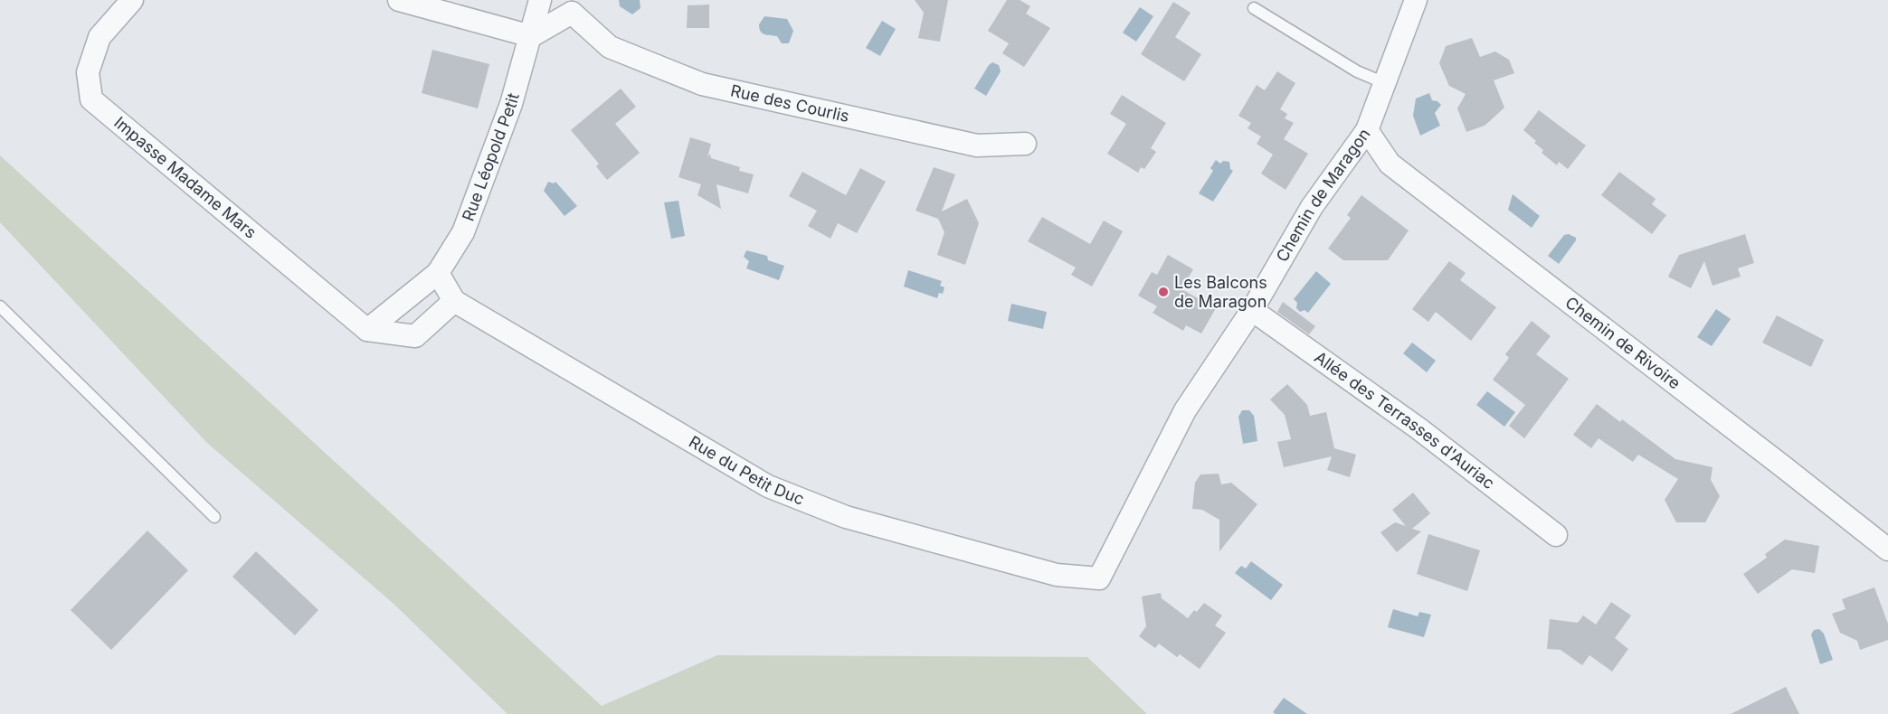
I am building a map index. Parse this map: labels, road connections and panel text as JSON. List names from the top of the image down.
{
  "streets": {
    "street": [
      "Rue des Courlis",
      "Rue Léopold Petit",
      "Impasse Madame Mars",
      "Chemin de Maragon",
      "Chemin de Rivoire",
      "Allée des Terrasses d'Auriac",
      "Rue du Petit Duc"
    ]
  },
  "crossings": [
    ["Rue Léopold Petit", "Rue du Petit Duc"],
    ["Chemin de Maragon", "Chemin de Rivoire"],
    ["Chemin de Maragon", "Allée des Terrasses d'Auriac"],
    ["Chemin de Maragon", "Rue du Petit Duc"]
  ],
  "places": ["Les Balcons de Maragon"]
}
